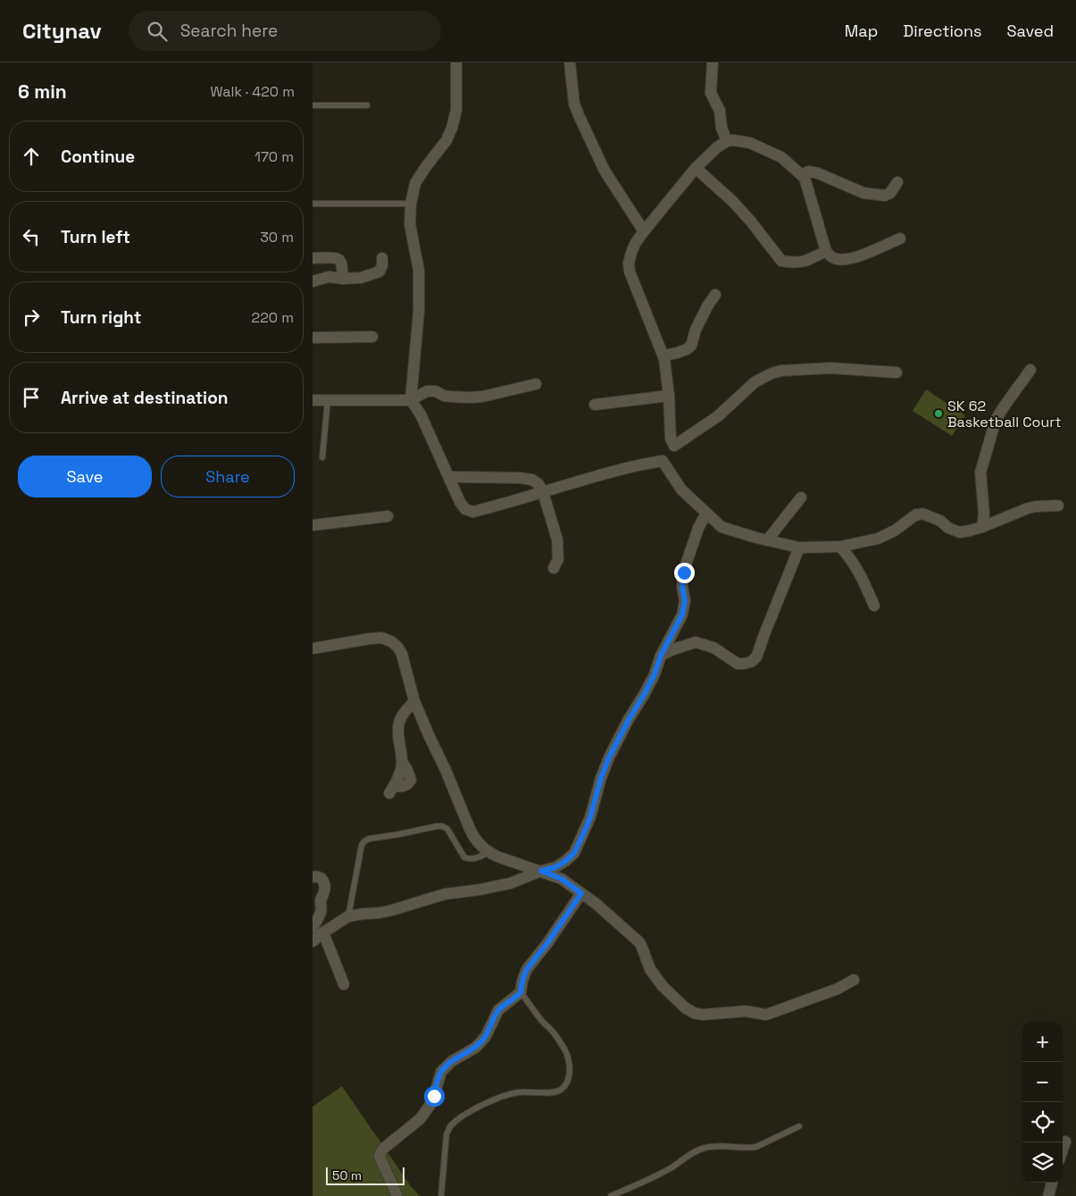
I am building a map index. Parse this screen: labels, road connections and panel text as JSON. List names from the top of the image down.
{
  "places": ["SK 62 Basketball Court"],
  "scale_bar": "50 m",
  "page": {
    "header": "Citynav",
    "search": "Search here",
    "nav": ["Map", "Directions", "Saved"],
    "heading": ["6 min", "Walk · 420 m"],
    "list": [
      ["Continue", "170 m"],
      ["Turn left", "30 m"],
      ["Turn right", "220 m"],
      "Arrive at destination"
    ],
    "buttons": ["Save", "Share"],
    "map_buttons": ["+", "−"],
    "scale": "50 m"
  }
}
